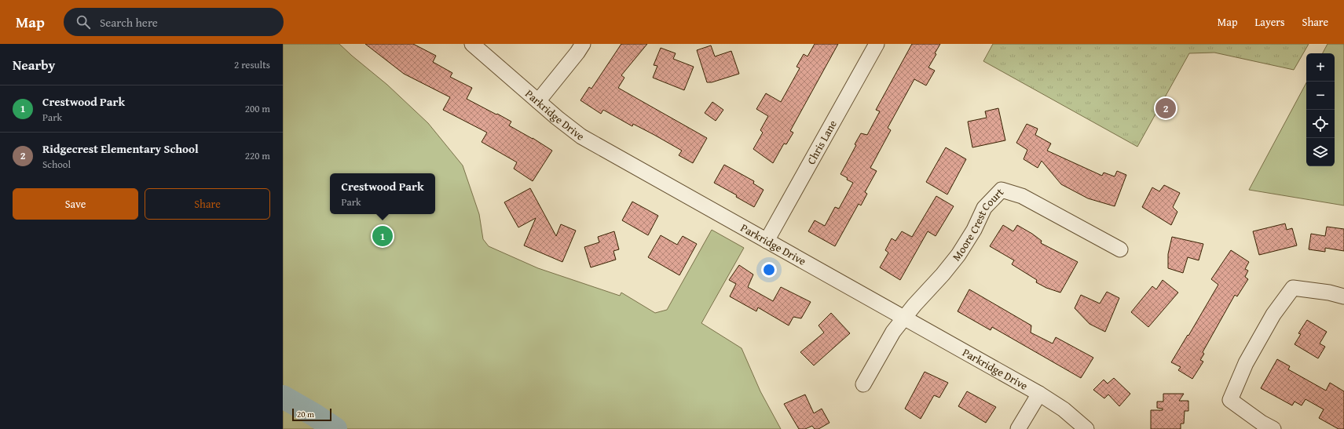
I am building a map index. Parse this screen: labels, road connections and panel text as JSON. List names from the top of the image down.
{
  "streets": {
    "street": ["Parkridge Drive", "Chris Lane", "Moore Crest Court"]
  },
  "crossings": [
    ["Parkridge Drive", "Chris Lane"],
    ["Parkridge Drive", "Moore Crest Court"]
  ],
  "scale_bar": "20 m",
  "page": {
    "header": "Map",
    "search": "Search here",
    "nav": ["Map", "Layers", "Share"],
    "heading": ["Nearby", "2 results"],
    "map_buttons": ["+", "−"],
    "list": [
      {
        "mark": "1",
        "name": "Crestwood Park",
        "note": "Park",
        "value": "200 m"
      },
      {
        "mark": "2",
        "name": "Ridgecrest Elementary School",
        "note": "School",
        "value": "220 m"
      }
    ],
    "pins": ["2", "1"],
    "popup": ["Crestwood Park", "Park"],
    "buttons": ["Save", "Share"],
    "scale": "20 m"
  }
}
